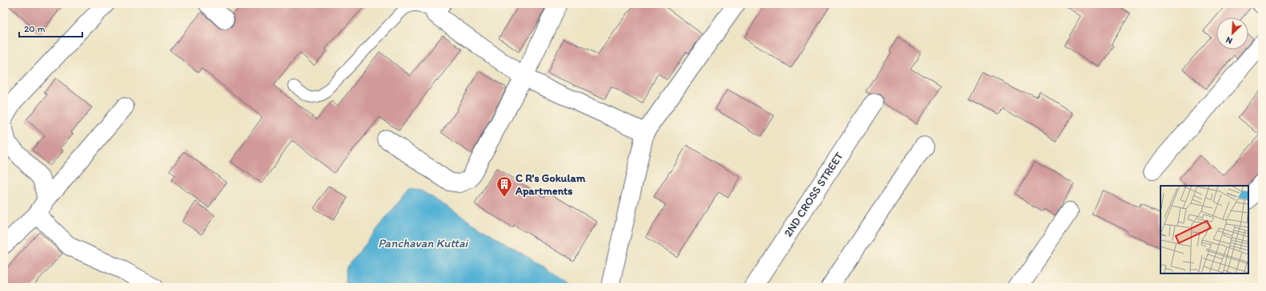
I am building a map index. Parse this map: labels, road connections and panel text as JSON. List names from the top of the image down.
{
  "streets": {
    "street": ["2ND CROSS STREET"]
  },
  "water": ["Panchavan Kuttai"],
  "places": {
    "building": ["C R's Gokulam Apartments"]
  },
  "scale_bar": "20 m",
  "north": "bottom left"
}
